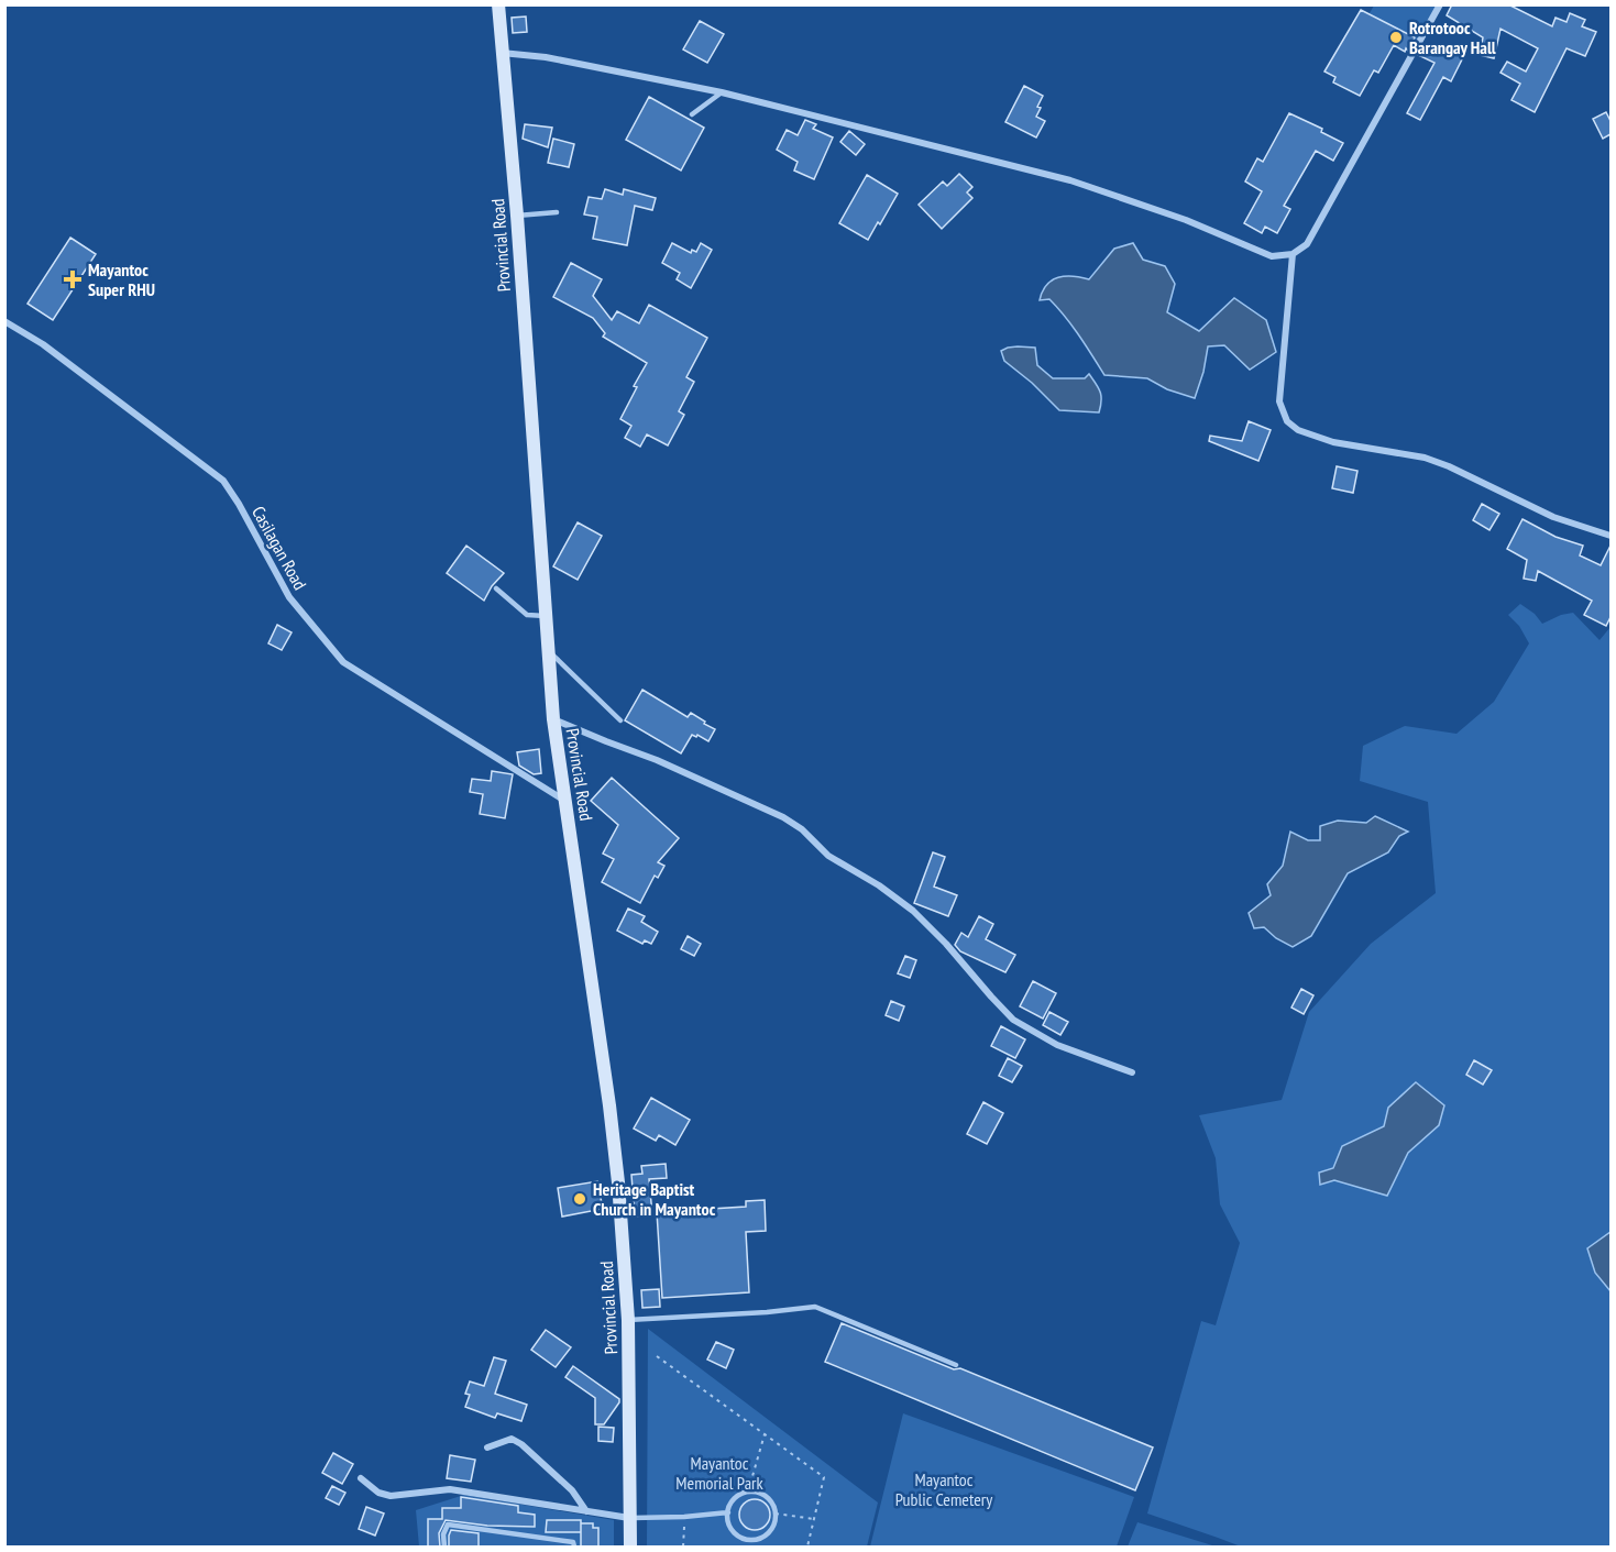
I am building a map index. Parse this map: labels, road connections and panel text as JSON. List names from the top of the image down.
{
  "streets": {
    "main road": ["Provincial Road"],
    "street": ["Casilagan Road"]
  },
  "crossings": [
    ["Provincial Road", "Casilagan Road"]
  ],
  "parks": ["Mayantoc Memorial Park", "Mayantoc Public Cemetery"],
  "places": {
    "other": ["Rotrotooc Barangay Hall", "Heritage Baptist Church in Mayantoc"],
    "health": ["Mayantoc Super RHU"]
  }
}
